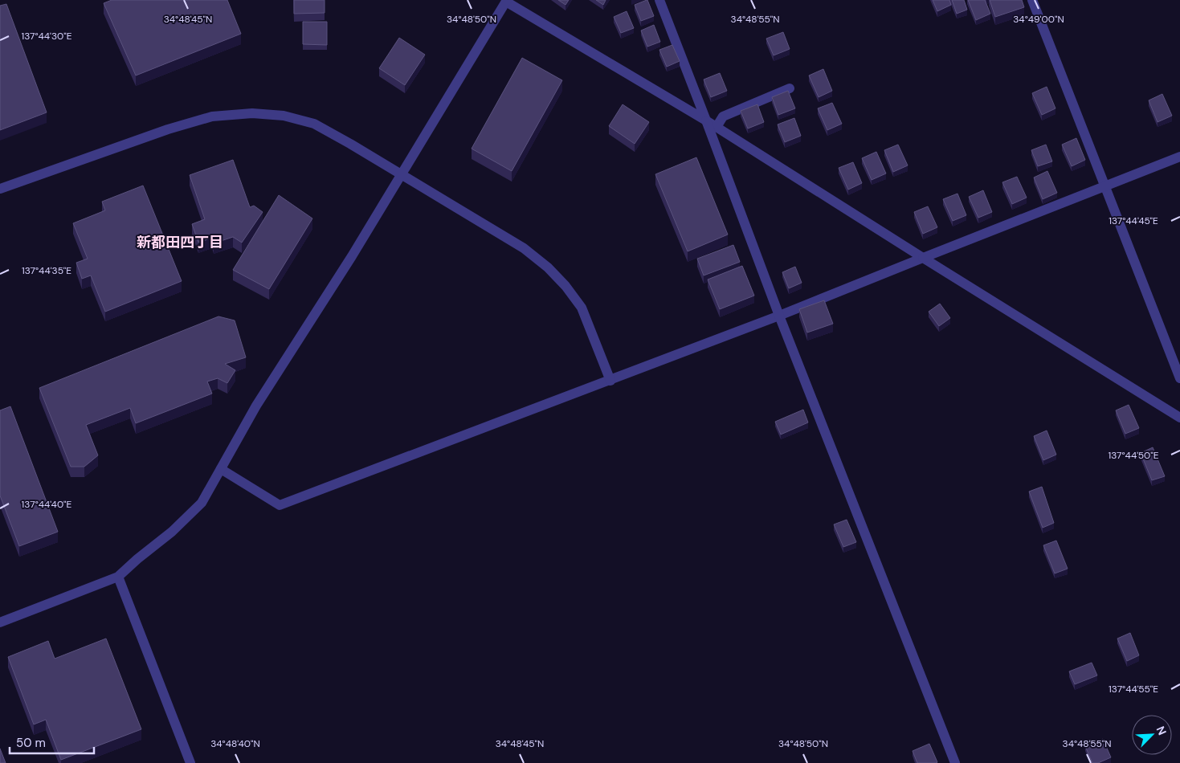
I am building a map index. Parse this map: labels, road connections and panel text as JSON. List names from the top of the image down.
{
  "districts": ["新都田四丁目"],
  "scale_bar": "50 m",
  "north": "top right",
  "coordinates": [
    "34°48'45\"N",
    "34°48'50\"N",
    "34°49'00\"N",
    "34°48'55\"N",
    "137°44'30\"E",
    "137°44'45\"E",
    "137°44'35\"E",
    "137°44'50\"E",
    "137°44'40\"E",
    "137°44'55\"E",
    "34°48'40\"N"
  ]
}
